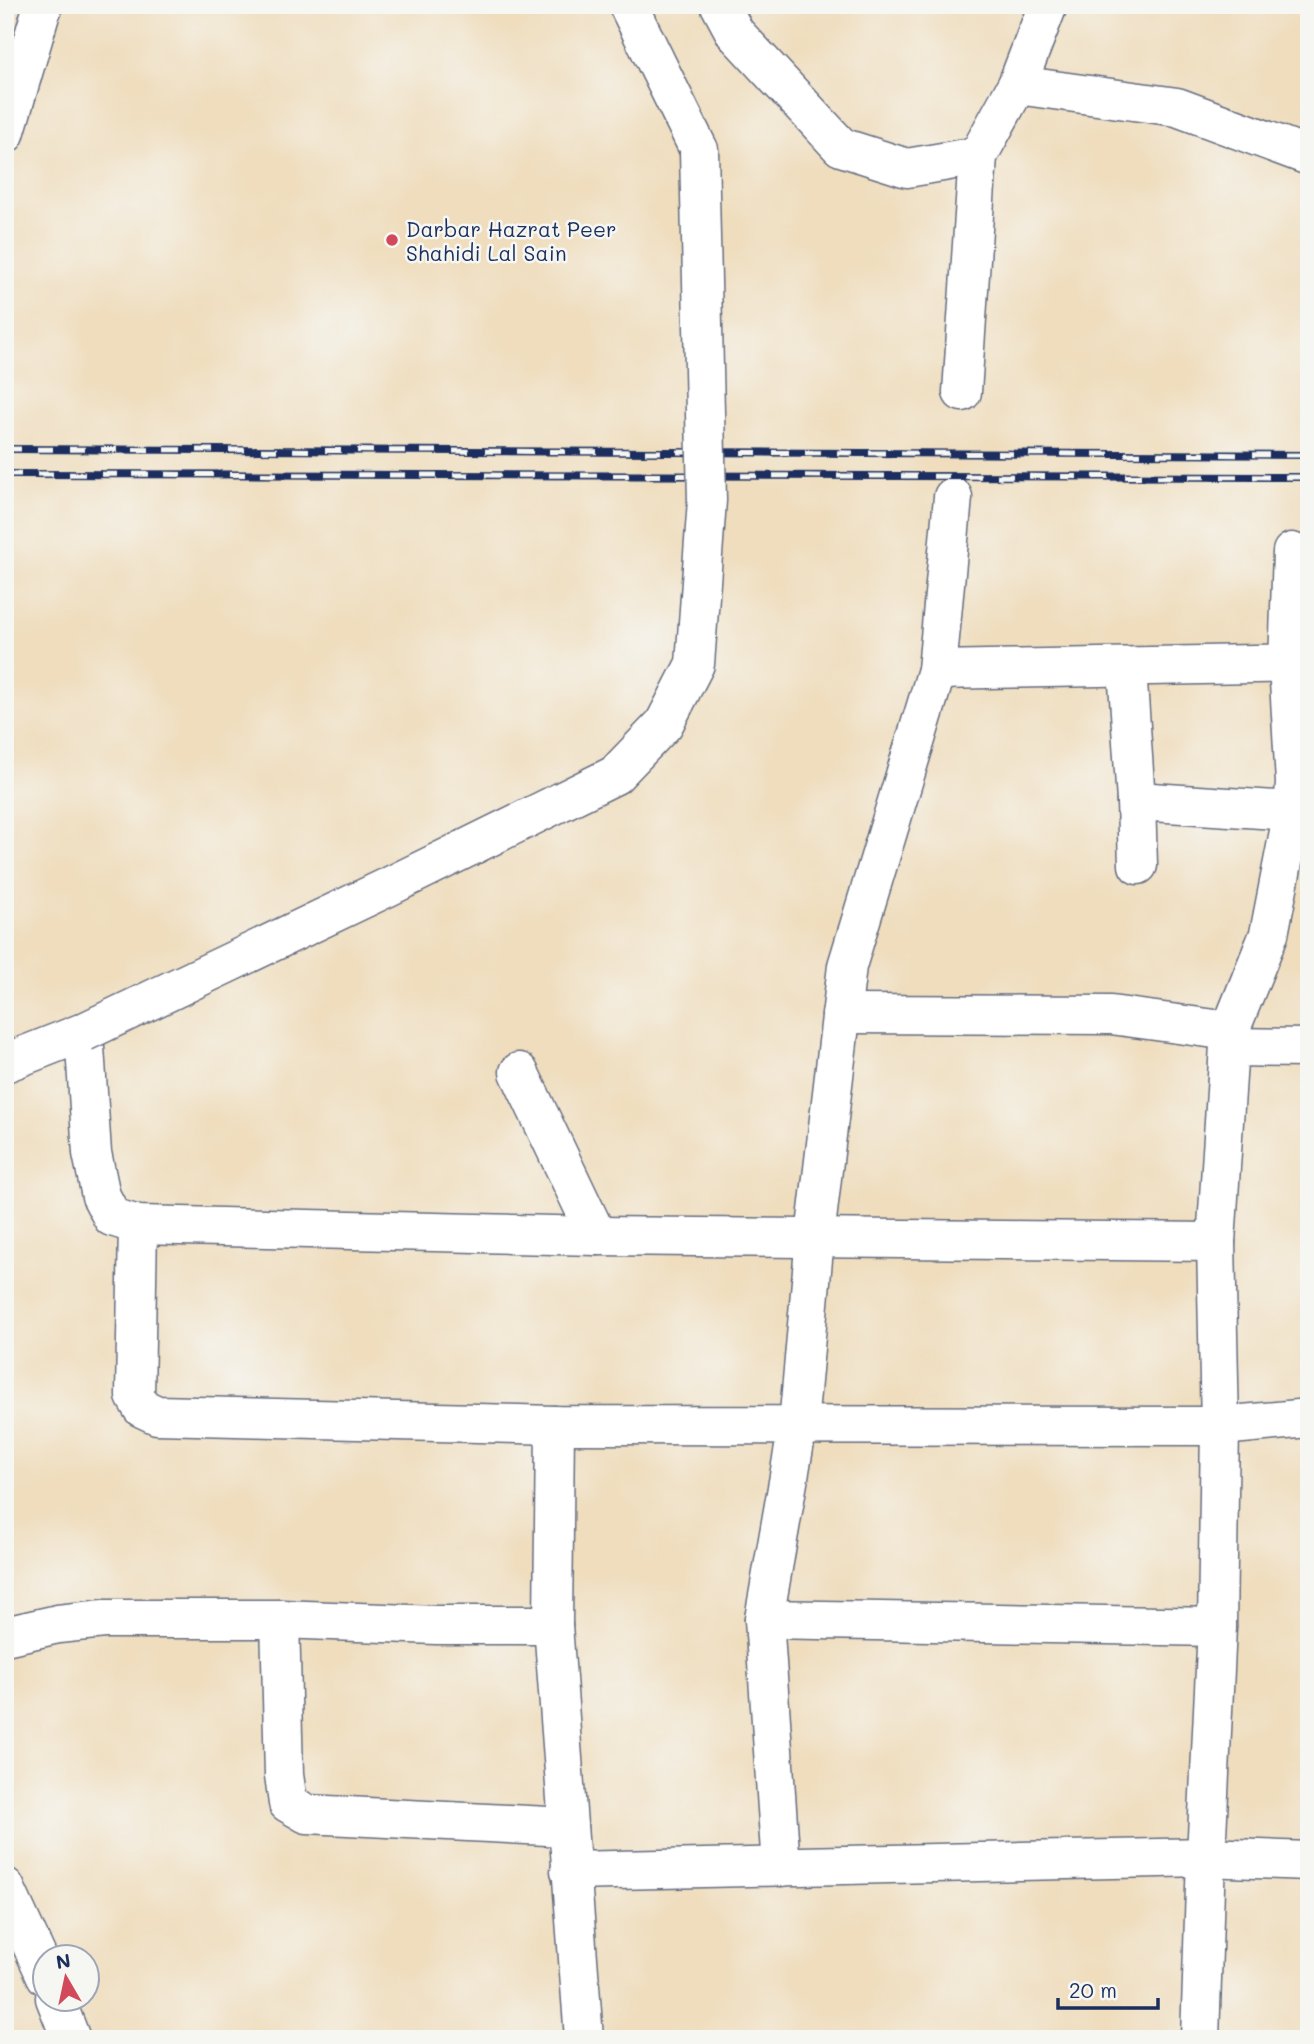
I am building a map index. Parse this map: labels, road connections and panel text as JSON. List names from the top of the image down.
{
  "places": ["Darbar Hazrat Peer Shahidi Lal Sain"],
  "scale_bar": "20 m",
  "north": "top"
}
